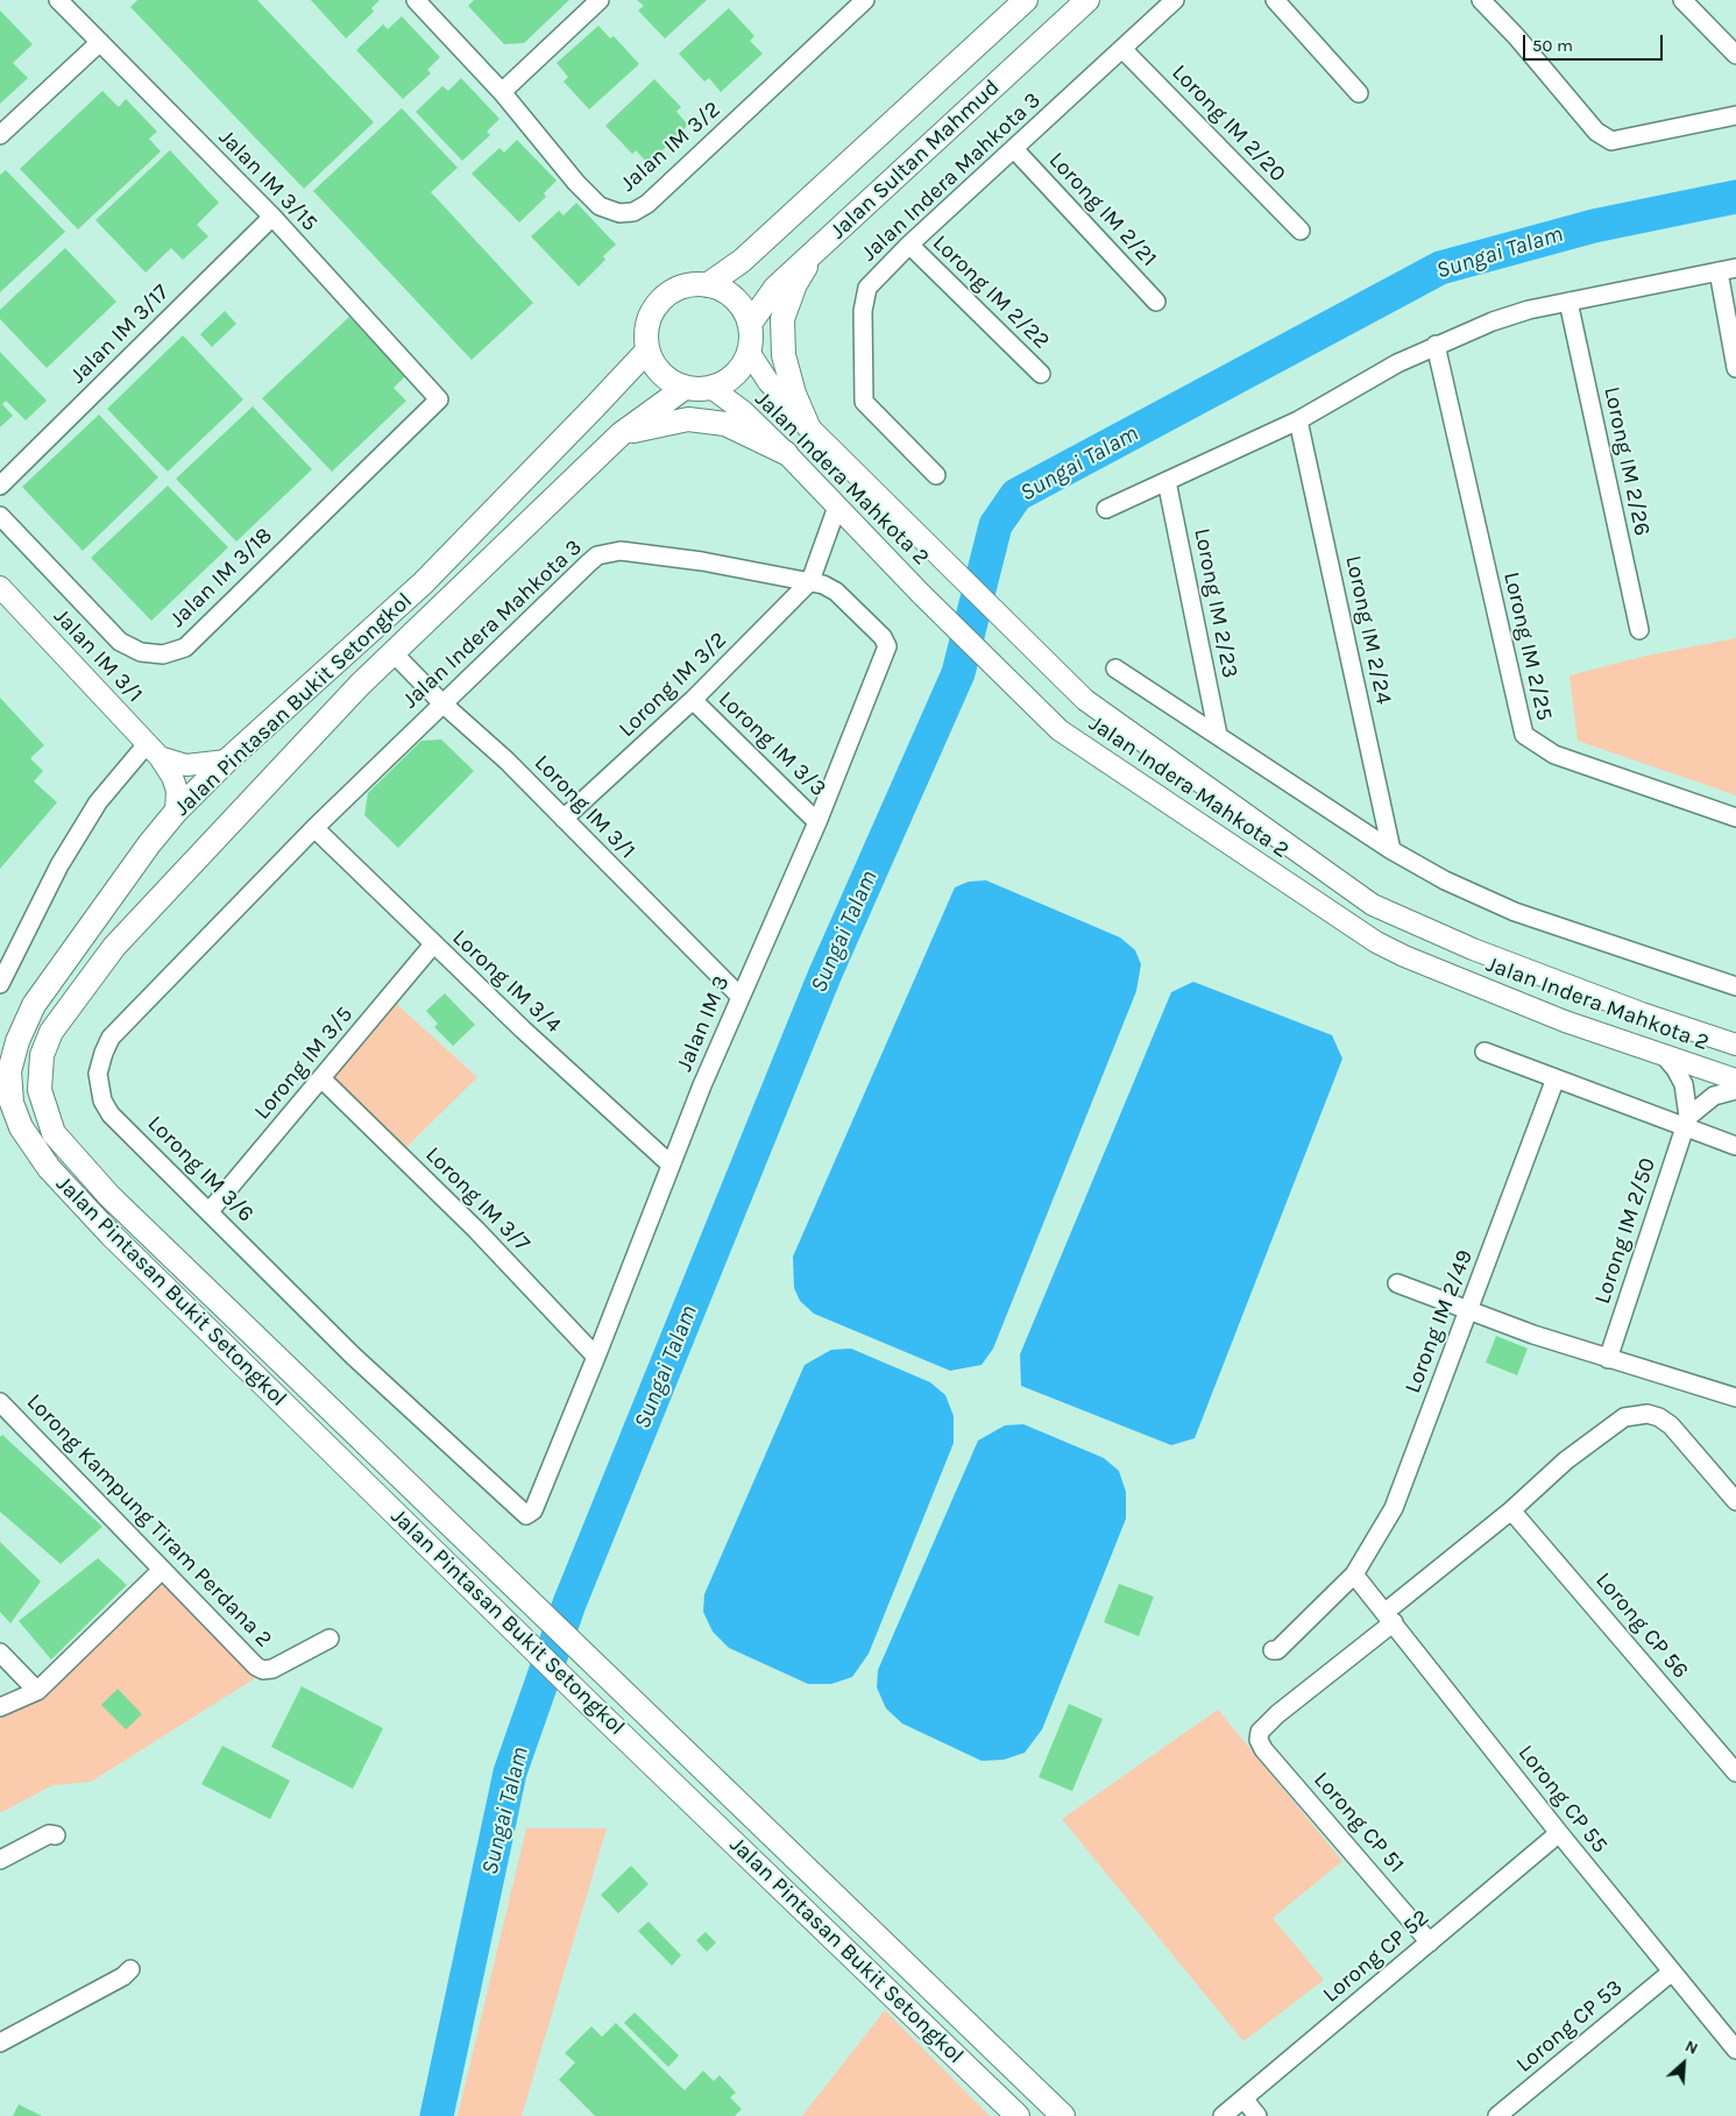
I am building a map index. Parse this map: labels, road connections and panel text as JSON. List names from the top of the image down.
{
  "streets": {
    "main road": ["Jalan Sultan Mahmud", "Jalan Pintasan Bukit Setongkol"],
    "street": [
      "Lorong IM 2/20",
      "Jalan IM 3/2",
      "Jalan Indera Mahkota 3",
      "Jalan IM 3/15",
      "Lorong IM 2/21",
      "Lorong IM 2/22",
      "Jalan IM 3/17",
      "Lorong IM 2/26",
      "Jalan Indera Mahkota 2",
      "Jalan IM 3/18",
      "Lorong IM 2/23",
      "Lorong IM 2/24",
      "Lorong IM 2/25",
      "Jalan IM 3/1",
      "Lorong IM 3/2",
      "Lorong IM 3/3",
      "Lorong IM 3/1",
      "Lorong IM 3/4",
      "Jalan IM 3",
      "Lorong IM 3/5",
      "Lorong IM 3/6",
      "Lorong IM 3/7",
      "Lorong IM 2/50",
      "Lorong IM 2/49",
      "Lorong Kampung Tiram Perdana 2",
      "Lorong CP 56",
      "Lorong CP 55",
      "Lorong CP 51",
      "Lorong CP 52",
      "Lorong CP 53"
    ]
  },
  "crossings": [
    ["Lorong IM 2/20", "Jalan Indera Mahkota 3"],
    ["Jalan Sultan Mahmud", "Jalan Indera Mahkota 2"],
    ["Jalan Sultan Mahmud", "Jalan Pintasan Bukit Setongkol"],
    ["Jalan Indera Mahkota 3", "Lorong IM 2/21"],
    ["Jalan Indera Mahkota 3", "Lorong IM 2/22"],
    ["Jalan Indera Mahkota 3", "Lorong IM 3/2"],
    ["Jalan Indera Mahkota 3", "Lorong IM 3/1"],
    ["Jalan Indera Mahkota 3", "Lorong IM 3/4"],
    ["Jalan Indera Mahkota 3", "Jalan IM 3"],
    ["Jalan Indera Mahkota 3", "Lorong IM 3/6"],
    ["Jalan IM 3/15", "Jalan IM 3/17"],
    ["Jalan IM 3/15", "Jalan IM 3/18"],
    ["Jalan Indera Mahkota 2", "Jalan Pintasan Bukit Setongkol"],
    ["Jalan IM 3/1", "Jalan Pintasan Bukit Setongkol"],
    ["Lorong IM 3/2", "Lorong IM 3/3"],
    ["Lorong IM 3/2", "Lorong IM 3/1"],
    ["Lorong IM 3/2", "Jalan IM 3"],
    ["Jalan Pintasan Bukit Setongkol", "Lorong IM 3/1"],
    ["Lorong IM 3/3", "Jalan IM 3"],
    ["Lorong IM 3/1", "Jalan IM 3"],
    ["Lorong IM 3/4", "Jalan IM 3"],
    ["Lorong IM 3/4", "Lorong IM 3/5"],
    ["Lorong IM 3/4", "Lorong IM 3/6"],
    ["Jalan IM 3", "Lorong IM 3/6"],
    ["Jalan IM 3", "Lorong IM 3/7"],
    ["Lorong IM 3/5", "Lorong IM 3/6"],
    ["Lorong IM 3/5", "Lorong IM 3/7"],
    ["Lorong IM 2/49", "Lorong CP 55"],
    ["Lorong CP 55", "Lorong CP 51"],
    ["Lorong CP 55", "Lorong CP 52"],
    ["Lorong CP 55", "Lorong CP 53"],
    ["Lorong CP 51", "Lorong CP 52"]
  ],
  "water": ["Sungai Talam"],
  "scale_bar": "50 m",
  "north": "top right"
}
